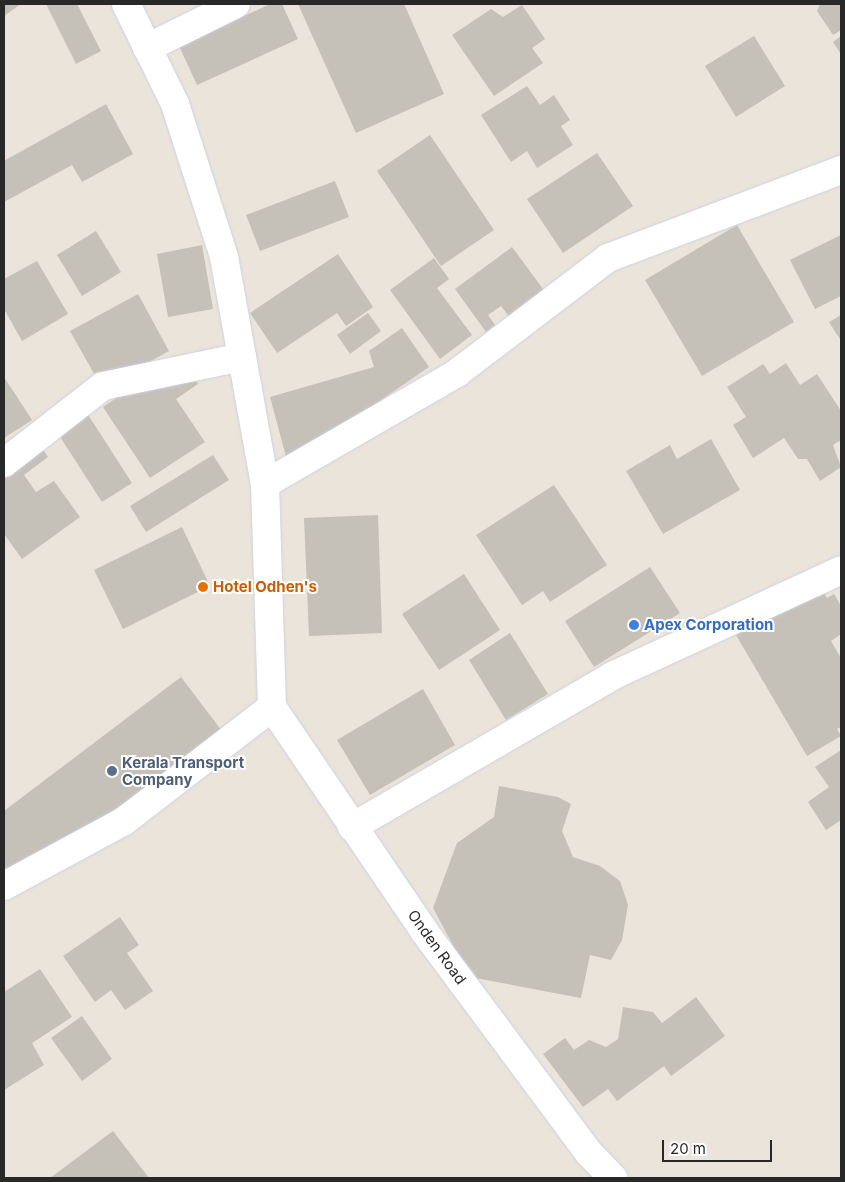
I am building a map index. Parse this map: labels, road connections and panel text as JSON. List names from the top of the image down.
{
  "streets": {
    "street": ["Onden Road"]
  },
  "places": ["Hotel Odhen's", "Apex Corporation", "Kerala Transport Company"],
  "scale_bar": "20 m"
}
